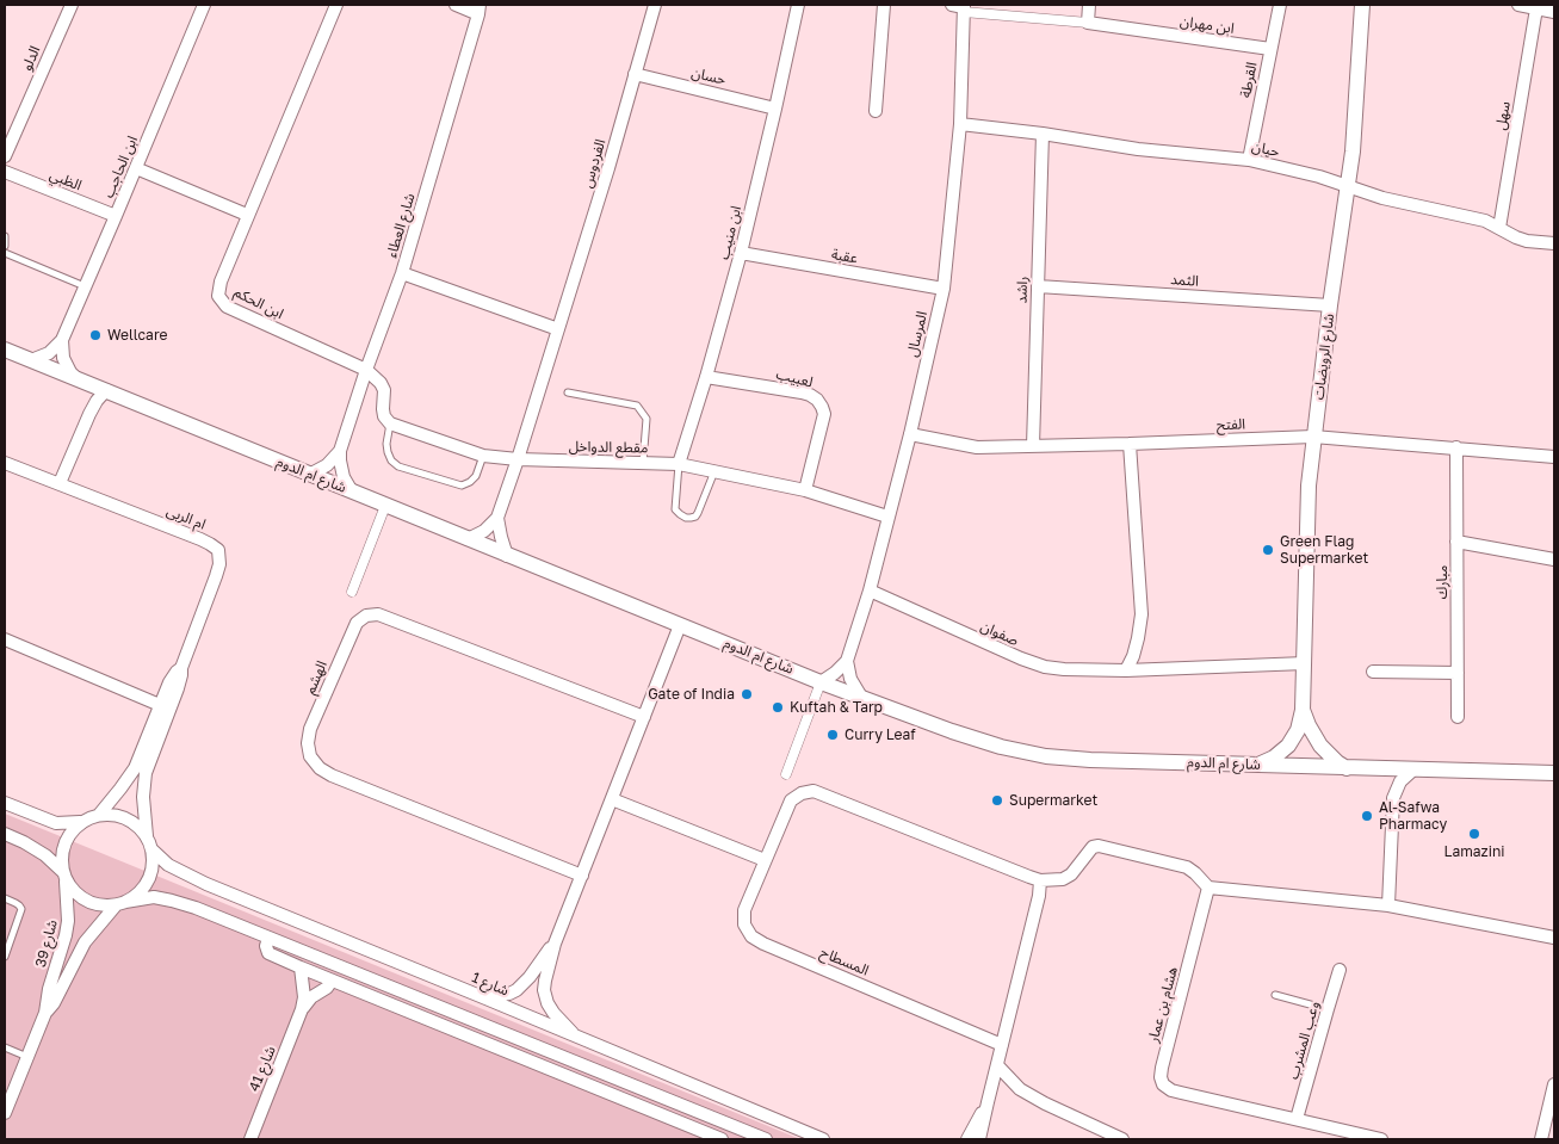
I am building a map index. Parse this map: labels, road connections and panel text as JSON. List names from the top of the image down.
{
  "streets": {
    "street": [
      "ابن مهران",
      "الدلو",
      "حسان",
      "القرطة",
      "سهل",
      "حيان",
      "الفردوس",
      "ابن الحاجب",
      "الظبي",
      "شارع العطاء",
      "ابن منيب",
      "عقبة",
      "الثمد",
      "راشد",
      "ابن الحكم",
      "المرسال",
      "شارع الرويضات",
      "لعبيب",
      "الفتح",
      "مقطع الدواخل",
      "شارع ام الدوم",
      "ام الربى",
      "مبارك",
      "صفوان",
      "الهشم",
      "شارع 39",
      "المسطاح",
      "شارع 1",
      "هشام بن عمار",
      "وعب المشرب",
      "شارع 41"
    ]
  },
  "crossings": [
    ["ابن مهران", "القرطة"],
    ["حسان", "الفردوس"],
    ["حسان", "ابن منيب"],
    ["القرطة", "حيان"],
    ["سهل", "حيان"],
    ["حيان", "راشد"],
    ["حيان", "المرسال"],
    ["حيان", "شارع الرويضات"],
    ["الفردوس", "مقطع الدواخل"],
    ["ابن الحاجب", "الظبي"],
    ["ابن الحاجب", "شارع ام الدوم"],
    ["شارع العطاء", "ابن الحكم"],
    ["شارع العطاء", "شارع ام الدوم"],
    ["ابن منيب", "عقبة"],
    ["ابن منيب", "لعبيب"],
    ["ابن منيب", "مقطع الدواخل"],
    ["عقبة", "المرسال"],
    ["الثمد", "راشد"],
    ["الثمد", "شارع الرويضات"],
    ["راشد", "الفتح"],
    ["المرسال", "الفتح"],
    ["المرسال", "مقطع الدواخل"],
    ["المرسال", "صفوان"],
    ["شارع الرويضات", "الفتح"],
    ["شارع الرويضات", "شارع ام الدوم"],
    ["شارع الرويضات", "صفوان"],
    ["لعبيب", "مقطع الدواخل"],
    ["الفتح", "مبارك"],
    ["ام الربى", "شارع 39"],
    ["ام الربى", "شارع 1"],
    ["شارع 39", "شارع 1"],
    ["هشام بن عمار", "وعب المشرب"]
  ],
  "places": [
    "Wellcare",
    "Green Flag Supermarket",
    "Gate of India",
    "Kuftah & Tarp",
    "Curry Leaf",
    "Supermarket",
    "Al-Safwa Pharmacy",
    "Lamazini"
  ]
}
